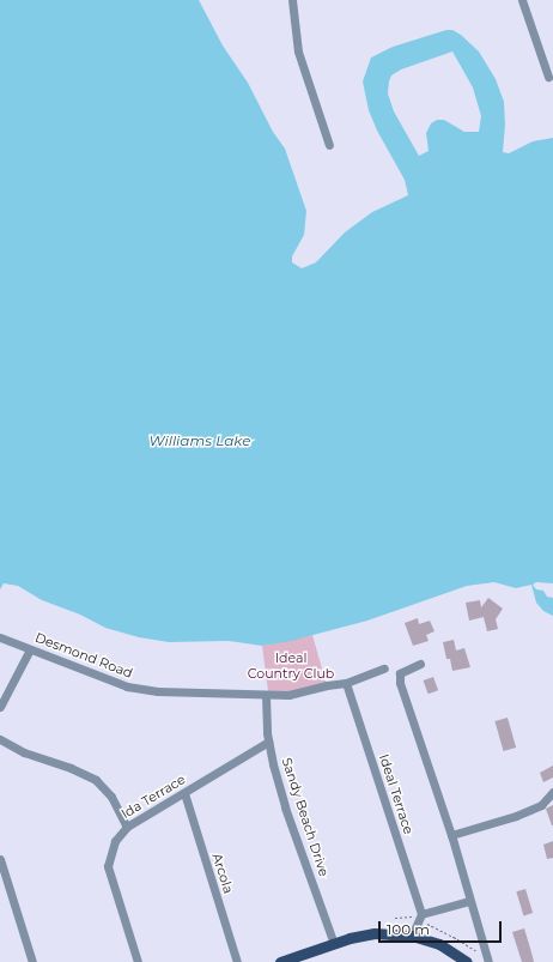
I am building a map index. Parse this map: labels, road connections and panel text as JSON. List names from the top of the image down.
{
  "streets": {
    "street": [
      "Desmond Road",
      "Ideal Terrace",
      "Ida Terrace",
      "Sandy Beach Drive",
      "Arcola"
    ]
  },
  "crossings": [
    ["Desmond Road", "Ideal Terrace"],
    ["Desmond Road", "Sandy Beach Drive"],
    ["Ida Terrace", "Sandy Beach Drive"],
    ["Ida Terrace", "Arcola"]
  ],
  "water": ["Williams Lake"],
  "parks": ["Ideal Country Club"],
  "scale_bar": "100 m"
}
